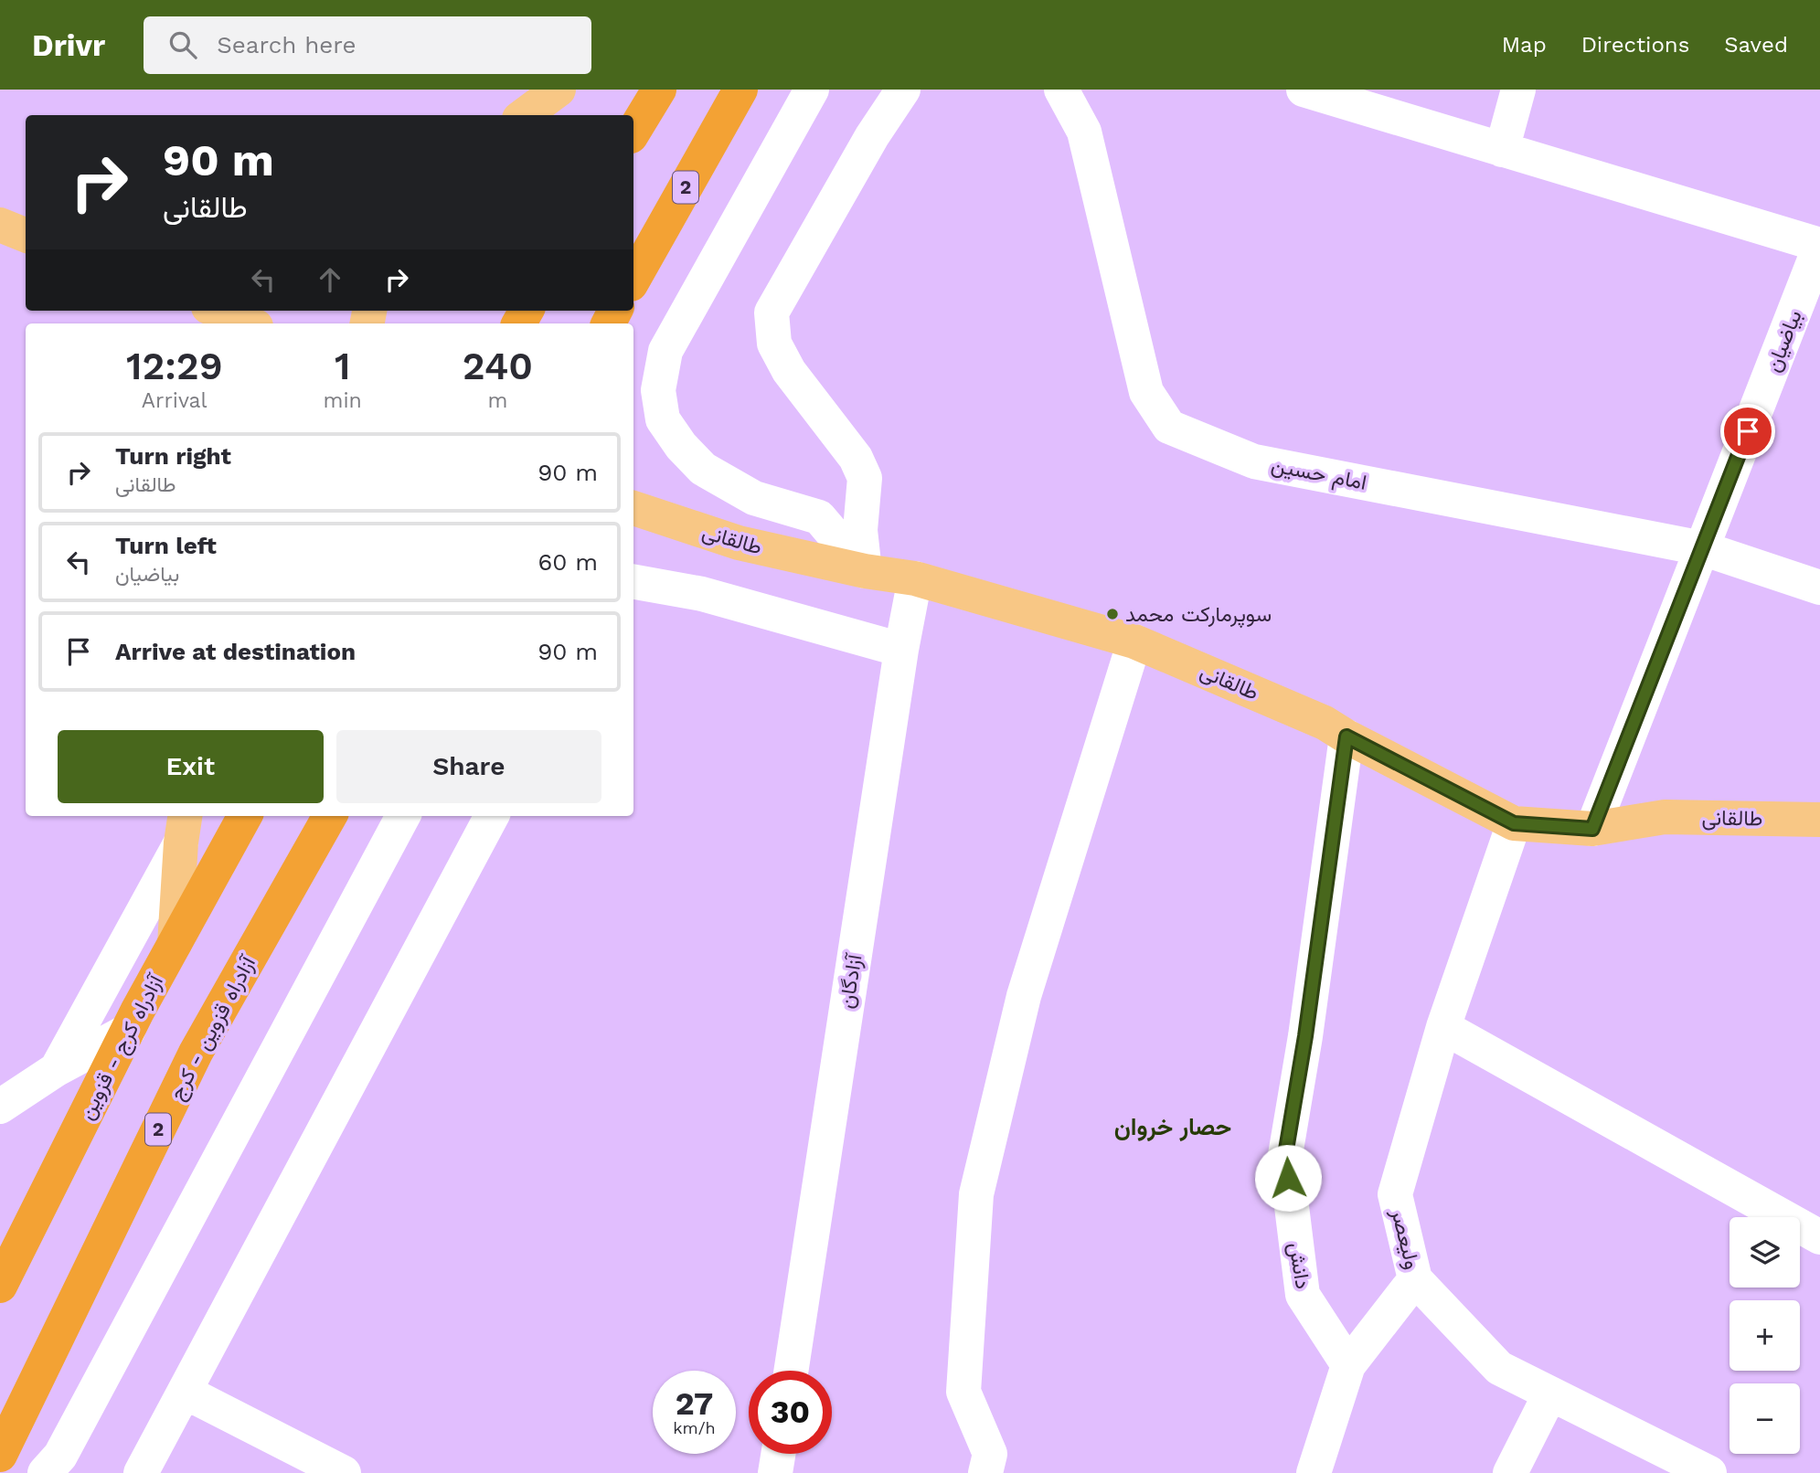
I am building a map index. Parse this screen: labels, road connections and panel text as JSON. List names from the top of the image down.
{
  "streets": {
    "highway": ["2", "آزادراه قزوین - کرج", "آزادراه کرج - قزوین"],
    "main road": ["طالقانی"],
    "street": [
      "بیاضیان",
      "امام حسین",
      "آزادگان",
      "ولیعصر",
      "دانش"
    ]
  },
  "crossings": [
    ["بیاضیان", "امام حسین"],
    ["بیاضیان", "طالقانی"],
    ["طالقانی", "آزادگان"],
    ["طالقانی", "ولیعصر"],
    ["طالقانی", "دانش"]
  ],
  "districts": ["حصار خروان"],
  "places": ["سوپرمارکت محمد"],
  "page": {
    "header": "Drivr",
    "search": "Search here",
    "nav": ["Map", "Directions", "Saved"],
    "turn": ["90 m", "طالقانی"],
    "eta": [
      "12:29",
      "Arrival",
      "1",
      "min",
      "240",
      "m"
    ],
    "list": [
      {
        "name": "Turn right",
        "note": "طالقانی",
        "value": "90 m"
      },
      {
        "name": "Turn left",
        "note": "بیاضیان",
        "value": "60 m"
      },
      {
        "name": "Arrive at destination",
        "value": "90 m"
      }
    ],
    "buttons": ["Exit", "Share"],
    "map_buttons": ["+", "−"],
    "speed": "27 km/h",
    "limit": "30"
  }
}
